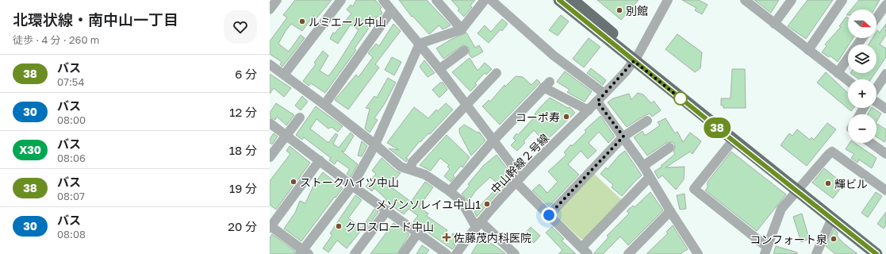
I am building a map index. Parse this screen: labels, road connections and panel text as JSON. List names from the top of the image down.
{
  "streets": {
    "street": ["中山幹線２号線"]
  },
  "places": {
    "other": [
      "別館",
      "ルミエール中山",
      "コーポ寿",
      "ストークハイツ中山",
      "輝ビル",
      "メゾンソレイユ中山1",
      "クロスロード中山",
      "コンフォート泉"
    ],
    "health": ["佐藤茂内科医院"]
  },
  "lines": ["bus line 38"],
  "north": "right",
  "page": {
    "heading": ["北環状線・南中山一丁目", "徒歩 · 4 分 · 260 m"],
    "on_map": "38",
    "map_buttons": ["+", "−"],
    "list": [
      {
        "mark": "38",
        "name": "バス",
        "note": "07:54",
        "value": "6 分"
      },
      {
        "mark": "30",
        "name": "バス",
        "note": "08:00",
        "value": "12 分"
      },
      {
        "mark": "X30",
        "name": "バス",
        "note": "08:06",
        "value": "18 分"
      },
      {
        "mark": "38",
        "name": "バス",
        "note": "08:07",
        "value": "19 分"
      },
      {
        "mark": "30",
        "name": "バス",
        "note": "08:08",
        "value": "20 分"
      }
    ]
  }
}
